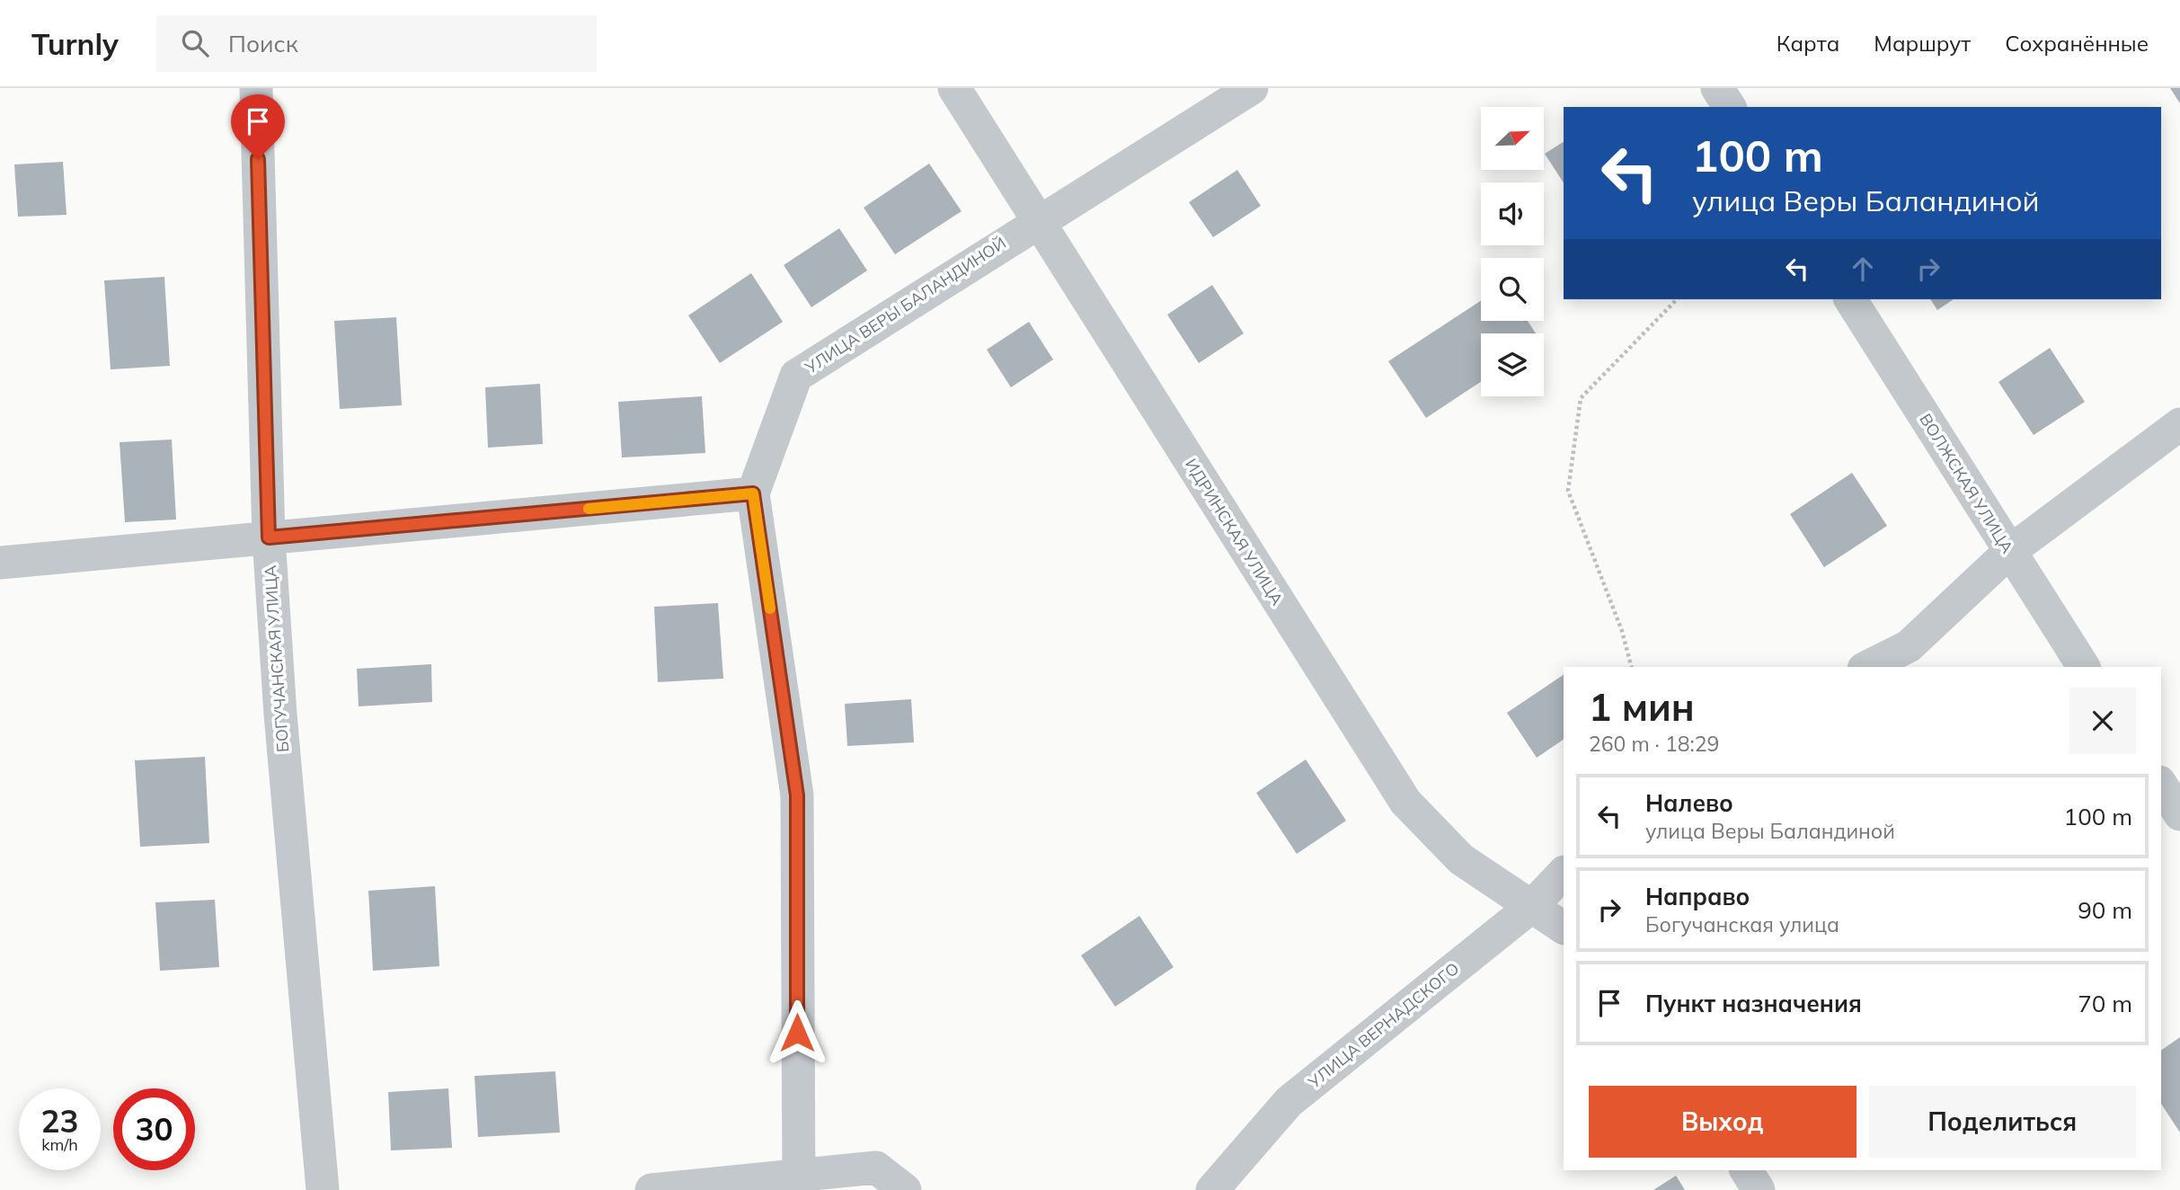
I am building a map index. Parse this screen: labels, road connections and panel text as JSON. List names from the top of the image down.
{
  "streets": {
    "street": [
      "УЛИЦА ВЕРЫ БАЛАНДИНОЙ",
      "ВОЛЖСКАЯ УЛИЦА",
      "ИДРИНСКАЯ УЛИЦА",
      "БОГУЧАНСКАЯ УЛИЦА",
      "УЛИЦА ВЕРНАДСКОГО"
    ]
  },
  "crossings": [
    ["УЛИЦА ВЕРЫ БАЛАНДИНОЙ", "ИДРИНСКАЯ УЛИЦА"],
    ["ИДРИНСКАЯ УЛИЦА", "УЛИЦА ВЕРНАДСКОГО"]
  ],
  "north": "top right",
  "page": {
    "header": "Turnly",
    "search": "Поиск",
    "nav": ["Карта", "Маршрут", "Сохранённые"],
    "turn": ["100 m", "улица Веры Баландиной"],
    "heading": ["1 мин", "260 m · 18:29"],
    "list": [
      {
        "name": "Налево",
        "note": "улица Веры Баландиной",
        "value": "100 m"
      },
      {
        "name": "Направо",
        "note": "Богучанская улица",
        "value": "90 m"
      },
      {
        "name": "Пункт назначения",
        "value": "70 m"
      }
    ],
    "buttons": ["Выход", "Поделиться"],
    "speed": "23 km/h",
    "limit": "30"
  }
}
